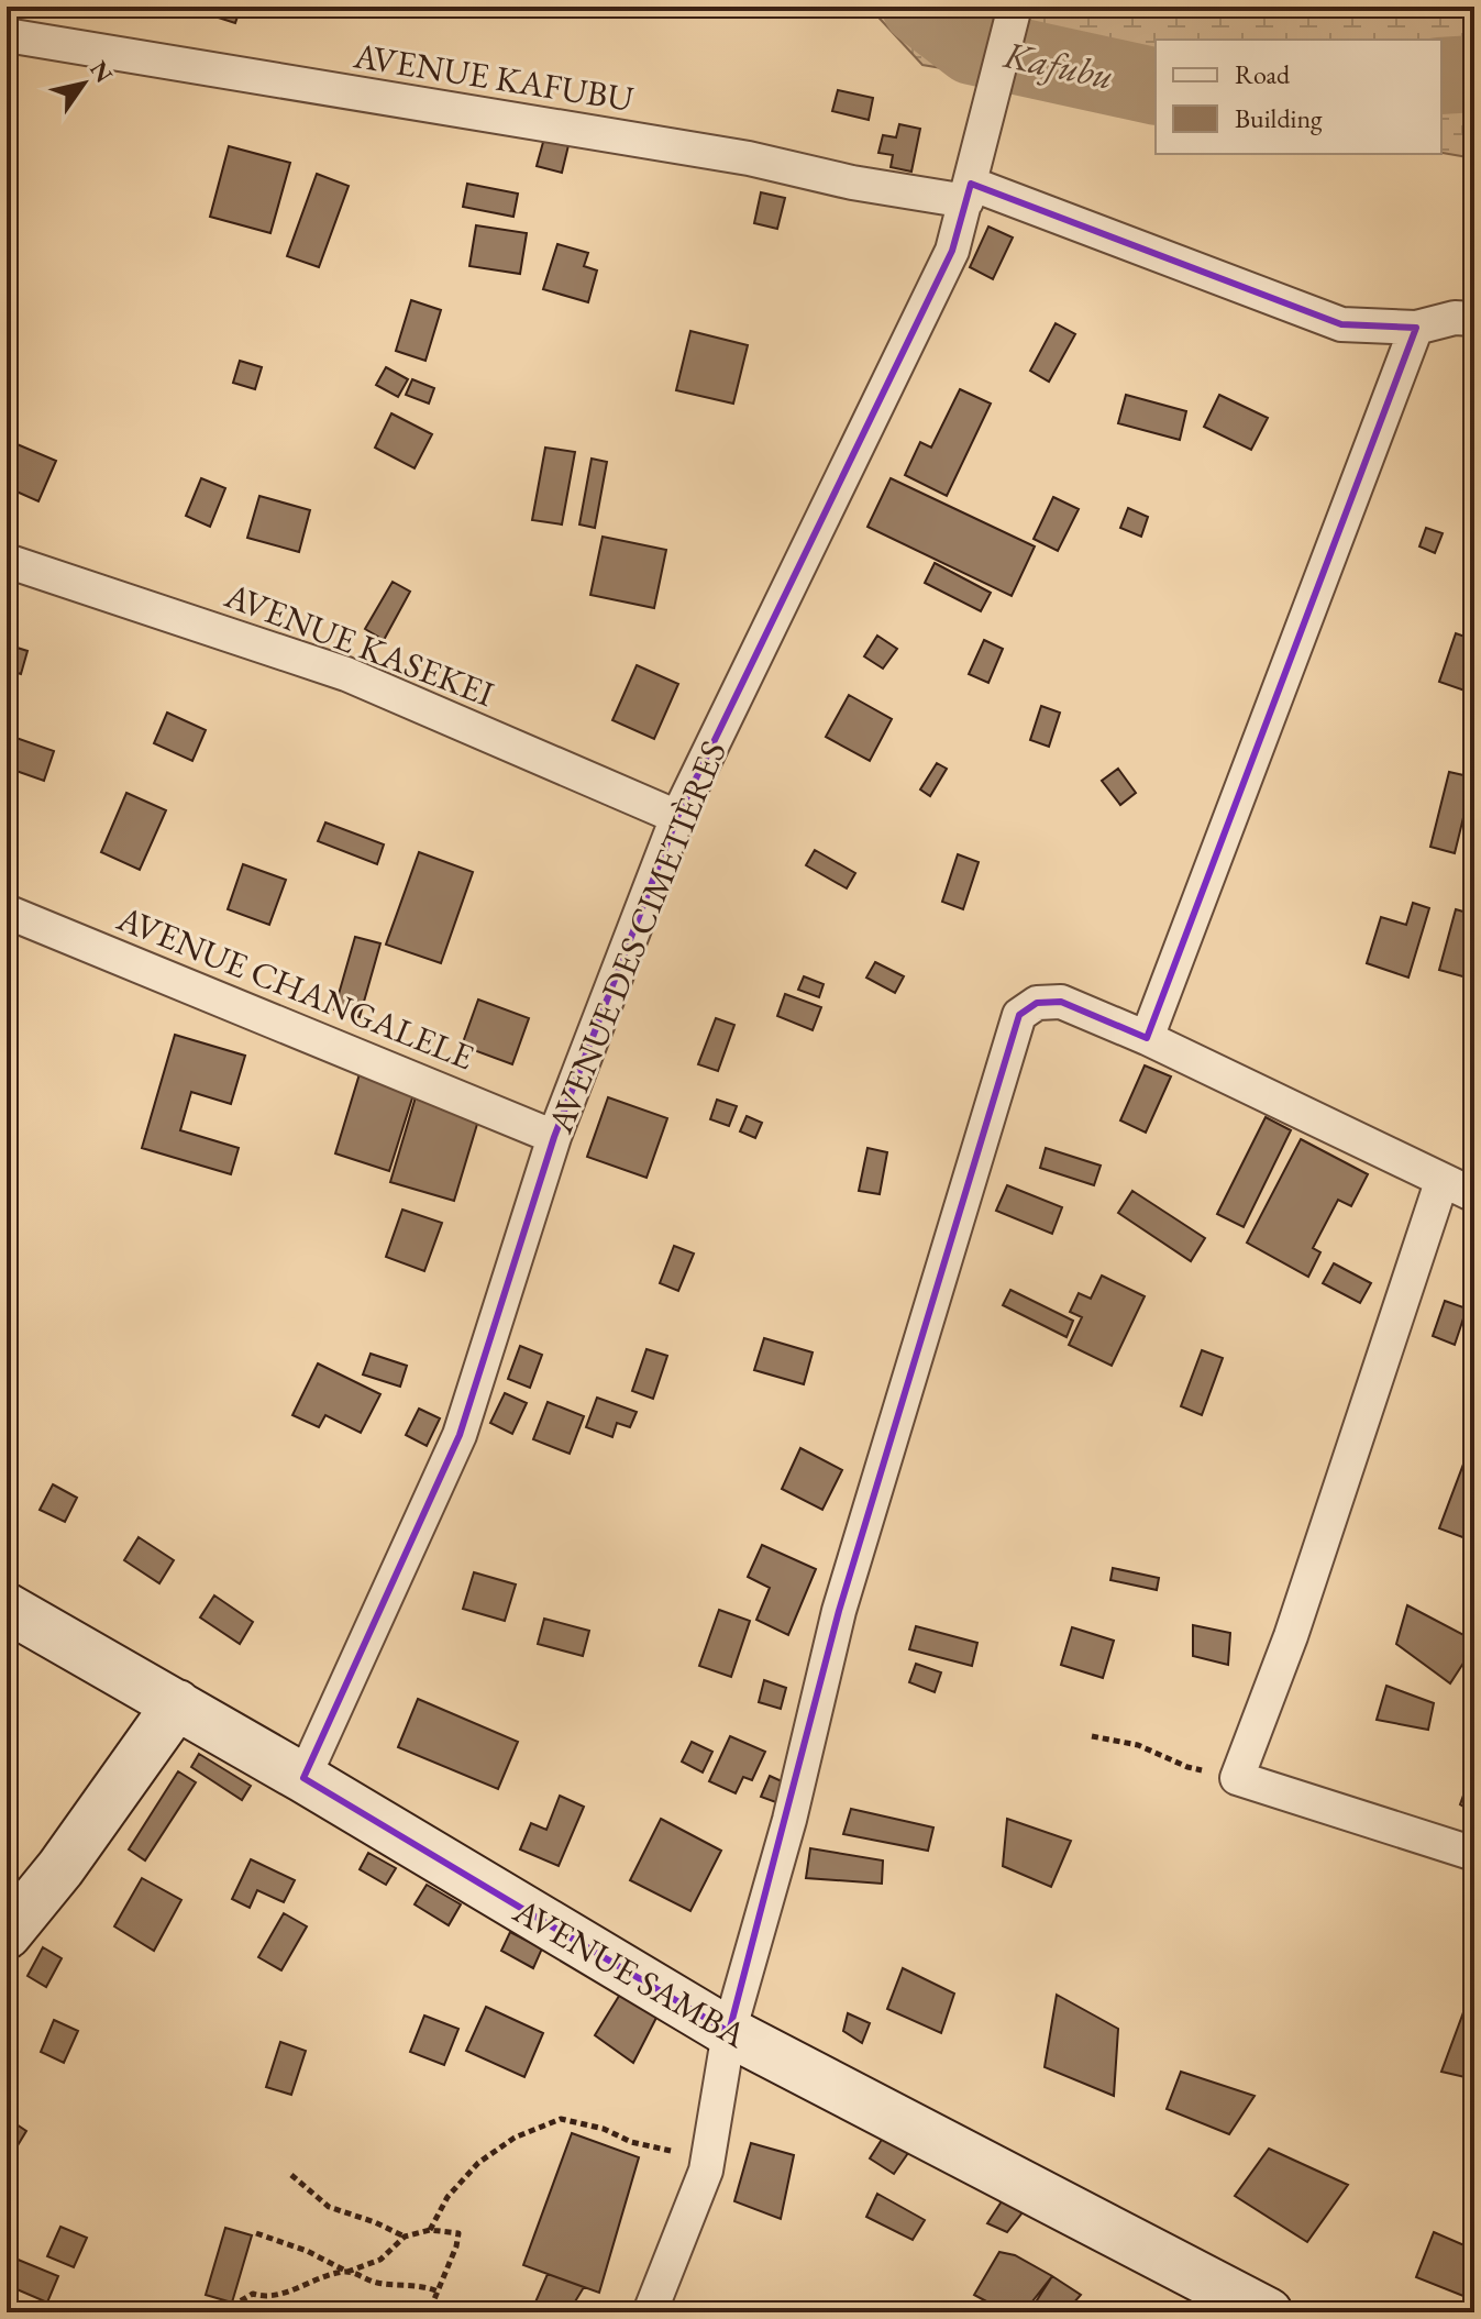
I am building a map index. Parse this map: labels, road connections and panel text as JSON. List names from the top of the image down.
{
  "streets": {
    "street": [
      "AVENUE KAFUBU",
      "AVENUE KASEKEI",
      "AVENUE DES CIMETIÈRES",
      "AVENUE CHANGALELE",
      "AVENUE SAMBA"
    ]
  },
  "crossings": [
    ["AVENUE KAFUBU", "AVENUE DES CIMETIÈRES"],
    ["AVENUE KASEKEI", "AVENUE DES CIMETIÈRES"],
    ["AVENUE DES CIMETIÈRES", "AVENUE CHANGALELE"],
    ["AVENUE DES CIMETIÈRES", "AVENUE SAMBA"]
  ],
  "water": ["Kafubu"],
  "legend": ["Road", "Building"],
  "north": "top right"
}
